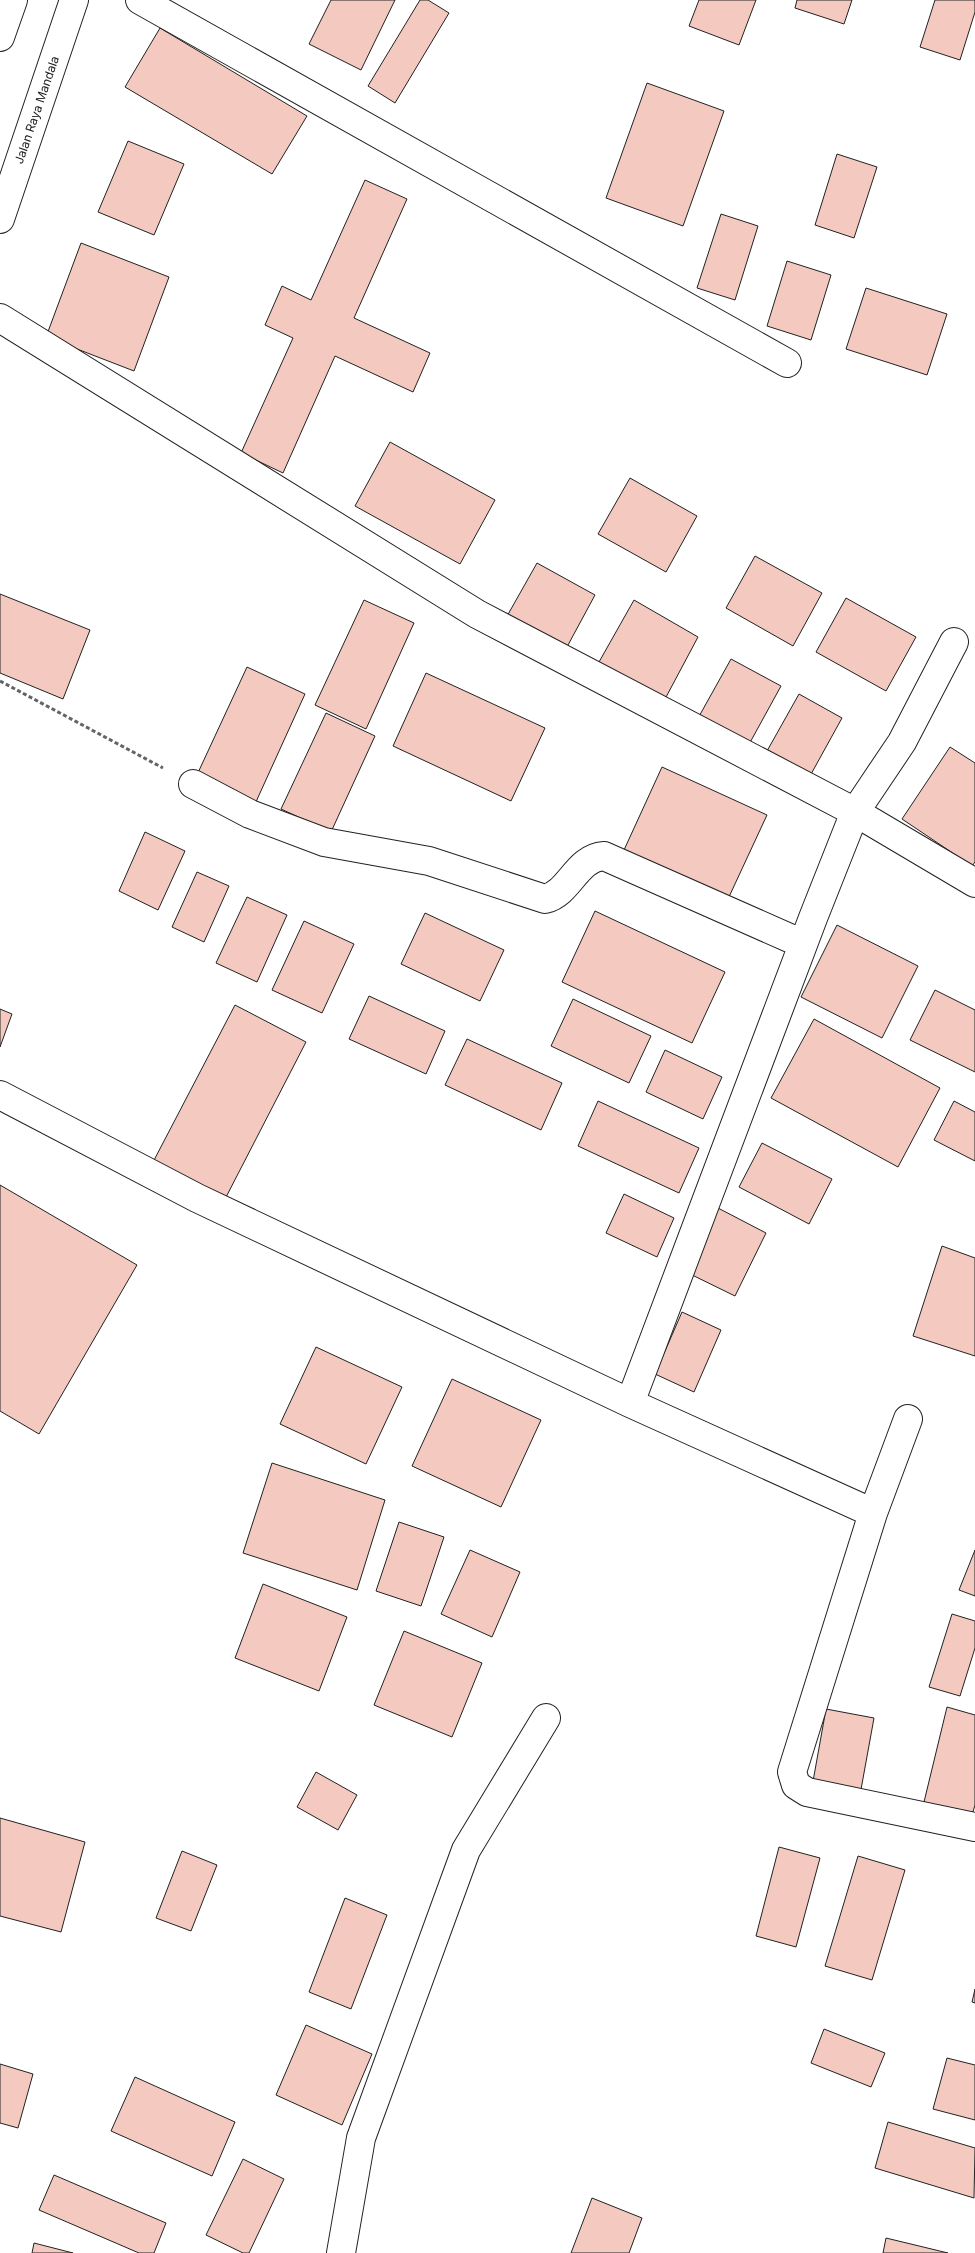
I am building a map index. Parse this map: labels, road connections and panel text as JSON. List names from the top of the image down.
{
  "streets": {
    "main road": ["Jalan Raya Mandala"]
  }
}
